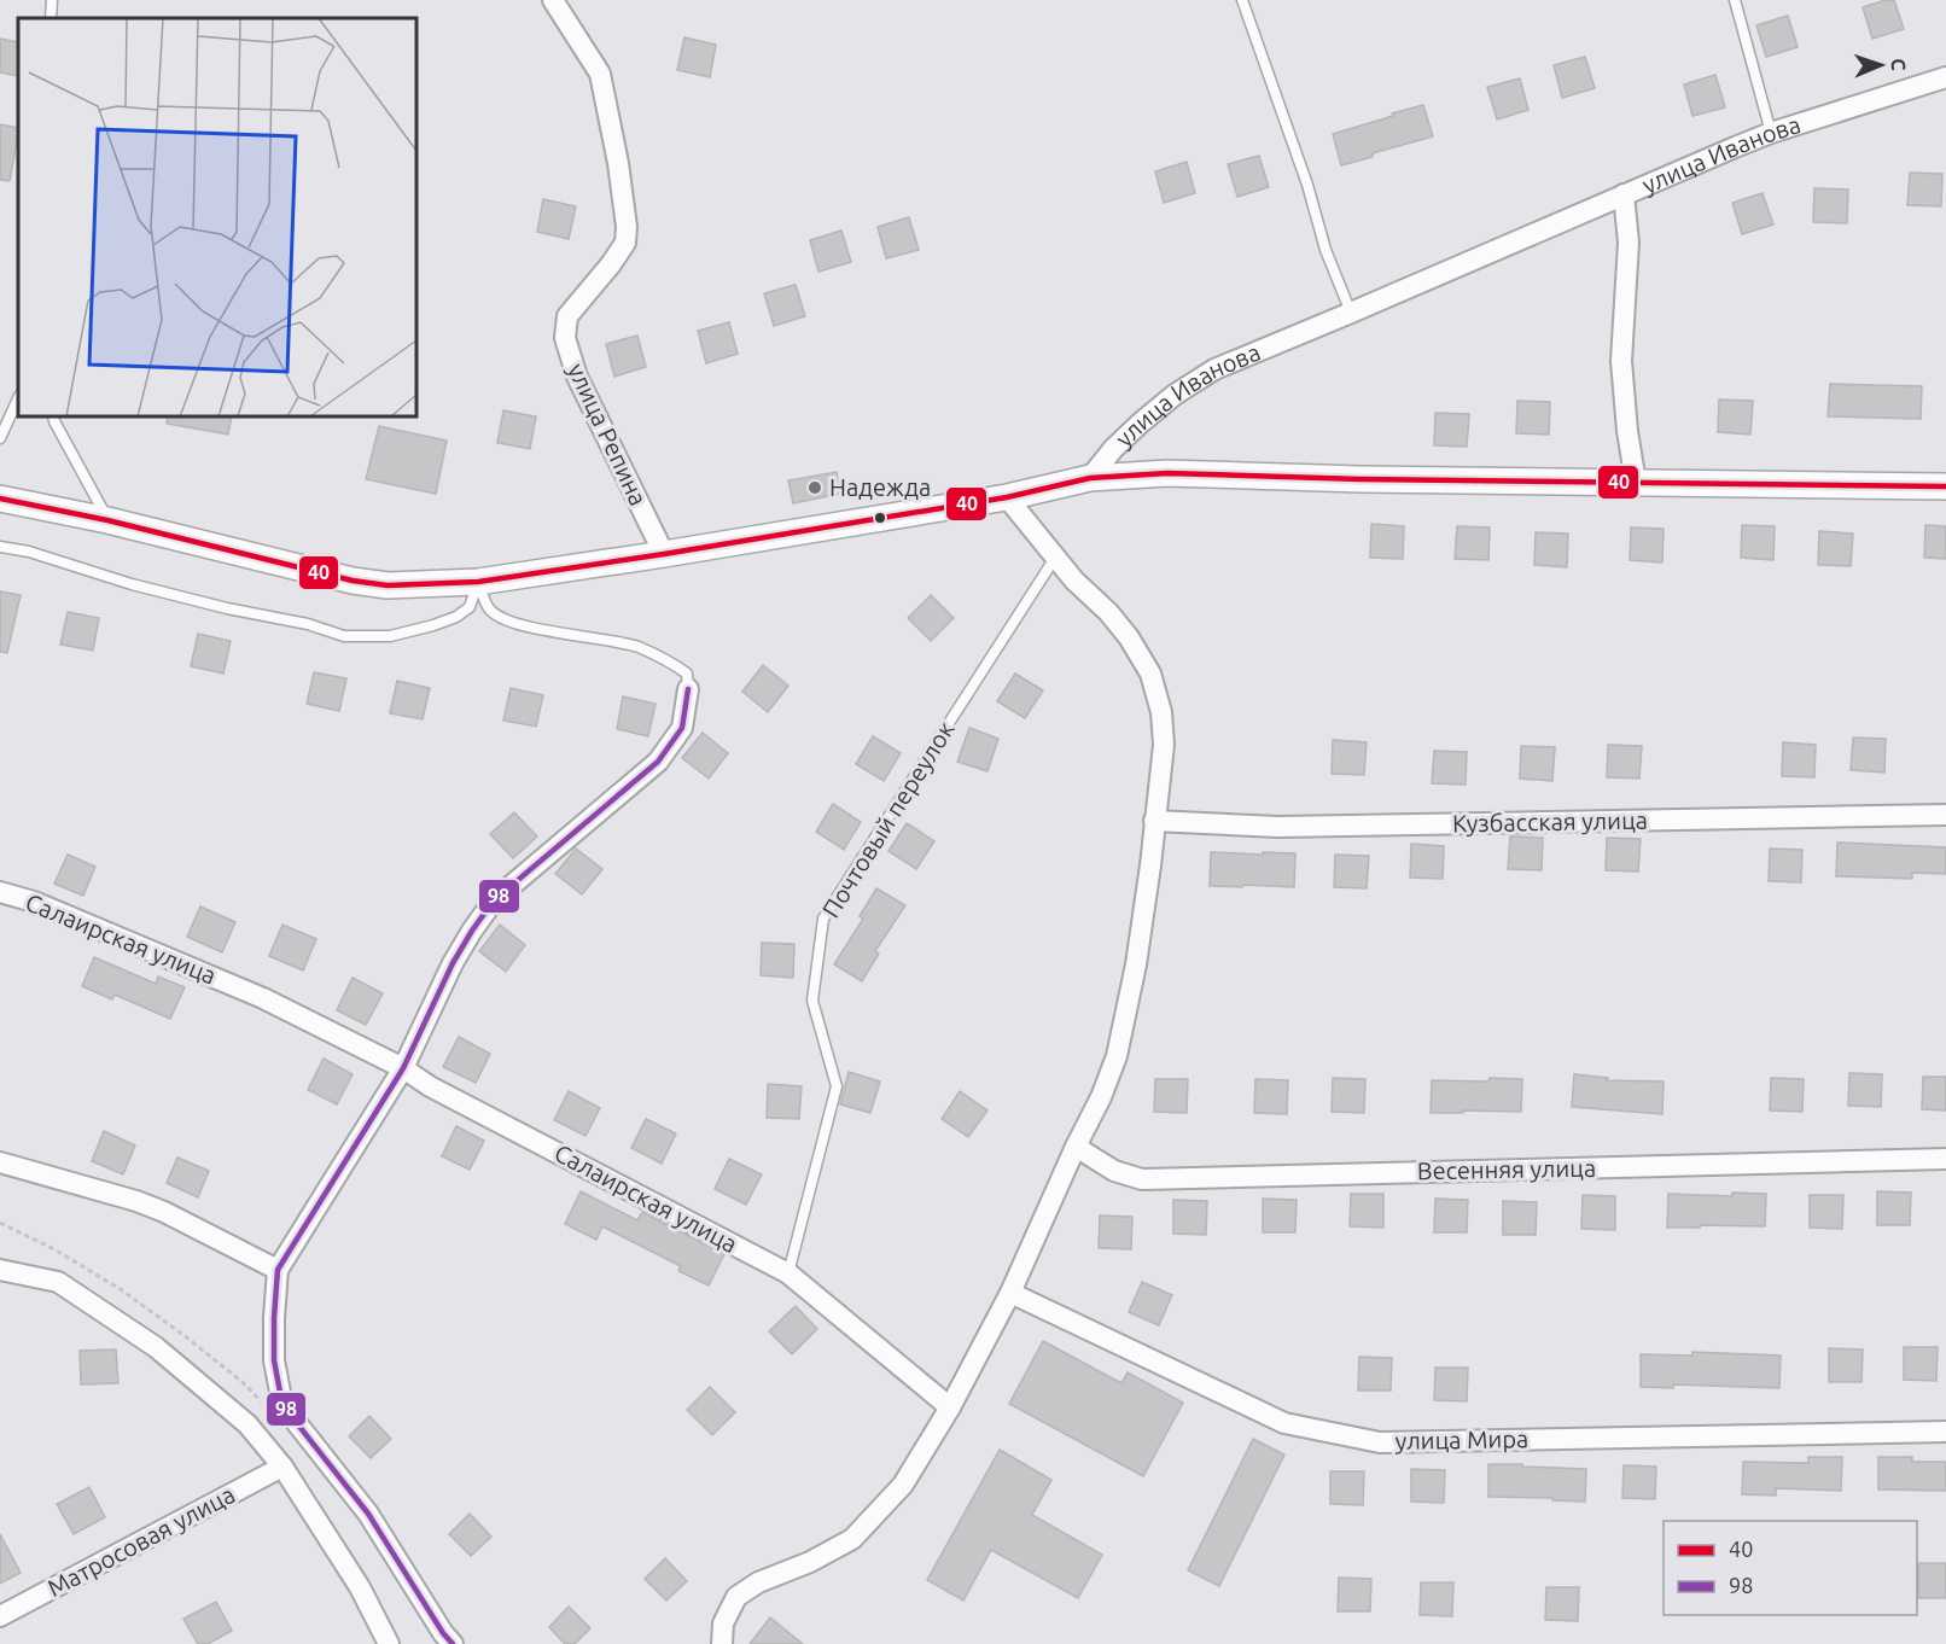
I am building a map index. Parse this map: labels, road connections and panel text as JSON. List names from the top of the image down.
{
  "streets": {
    "street": [
      "улица Иванова",
      "улица Репина",
      "Кузбасская улица",
      "Салаирская улица",
      "Весенняя улица",
      "улица Мира",
      "Матросовая улица"
    ],
    "lane": ["Почтовый переулок"]
  },
  "crossings": [
    ["Почтовый переулок", "Салаирская улица"]
  ],
  "places": ["Надежда"],
  "lines": ["transit line 40", "transit line 98"],
  "legend": ["40", "98"],
  "north": "right"
}
